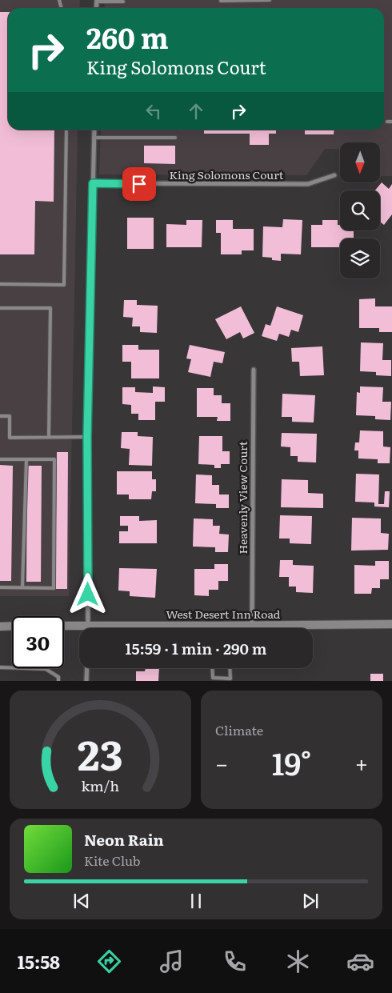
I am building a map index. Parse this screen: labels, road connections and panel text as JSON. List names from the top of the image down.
{
  "streets": {
    "main road": ["West Desert Inn Road"],
    "street": ["King Solomons Court", "Heavenly View Court"]
  },
  "crossings": [
    ["Heavenly View Court", "West Desert Inn Road"]
  ],
  "north": "bottom",
  "page": {
    "turn": ["260 m", "King Solomons Court"],
    "limit": "30",
    "trip": "15:59 · 1 min · 290 m",
    "tile": "Climate",
    "heat": ["−", "19°", "+"],
    "song": ["Neon Rain", "Kite Club"],
    "tabs": "15:58",
    "gauge": ["23", "km/h"]
  }
}
